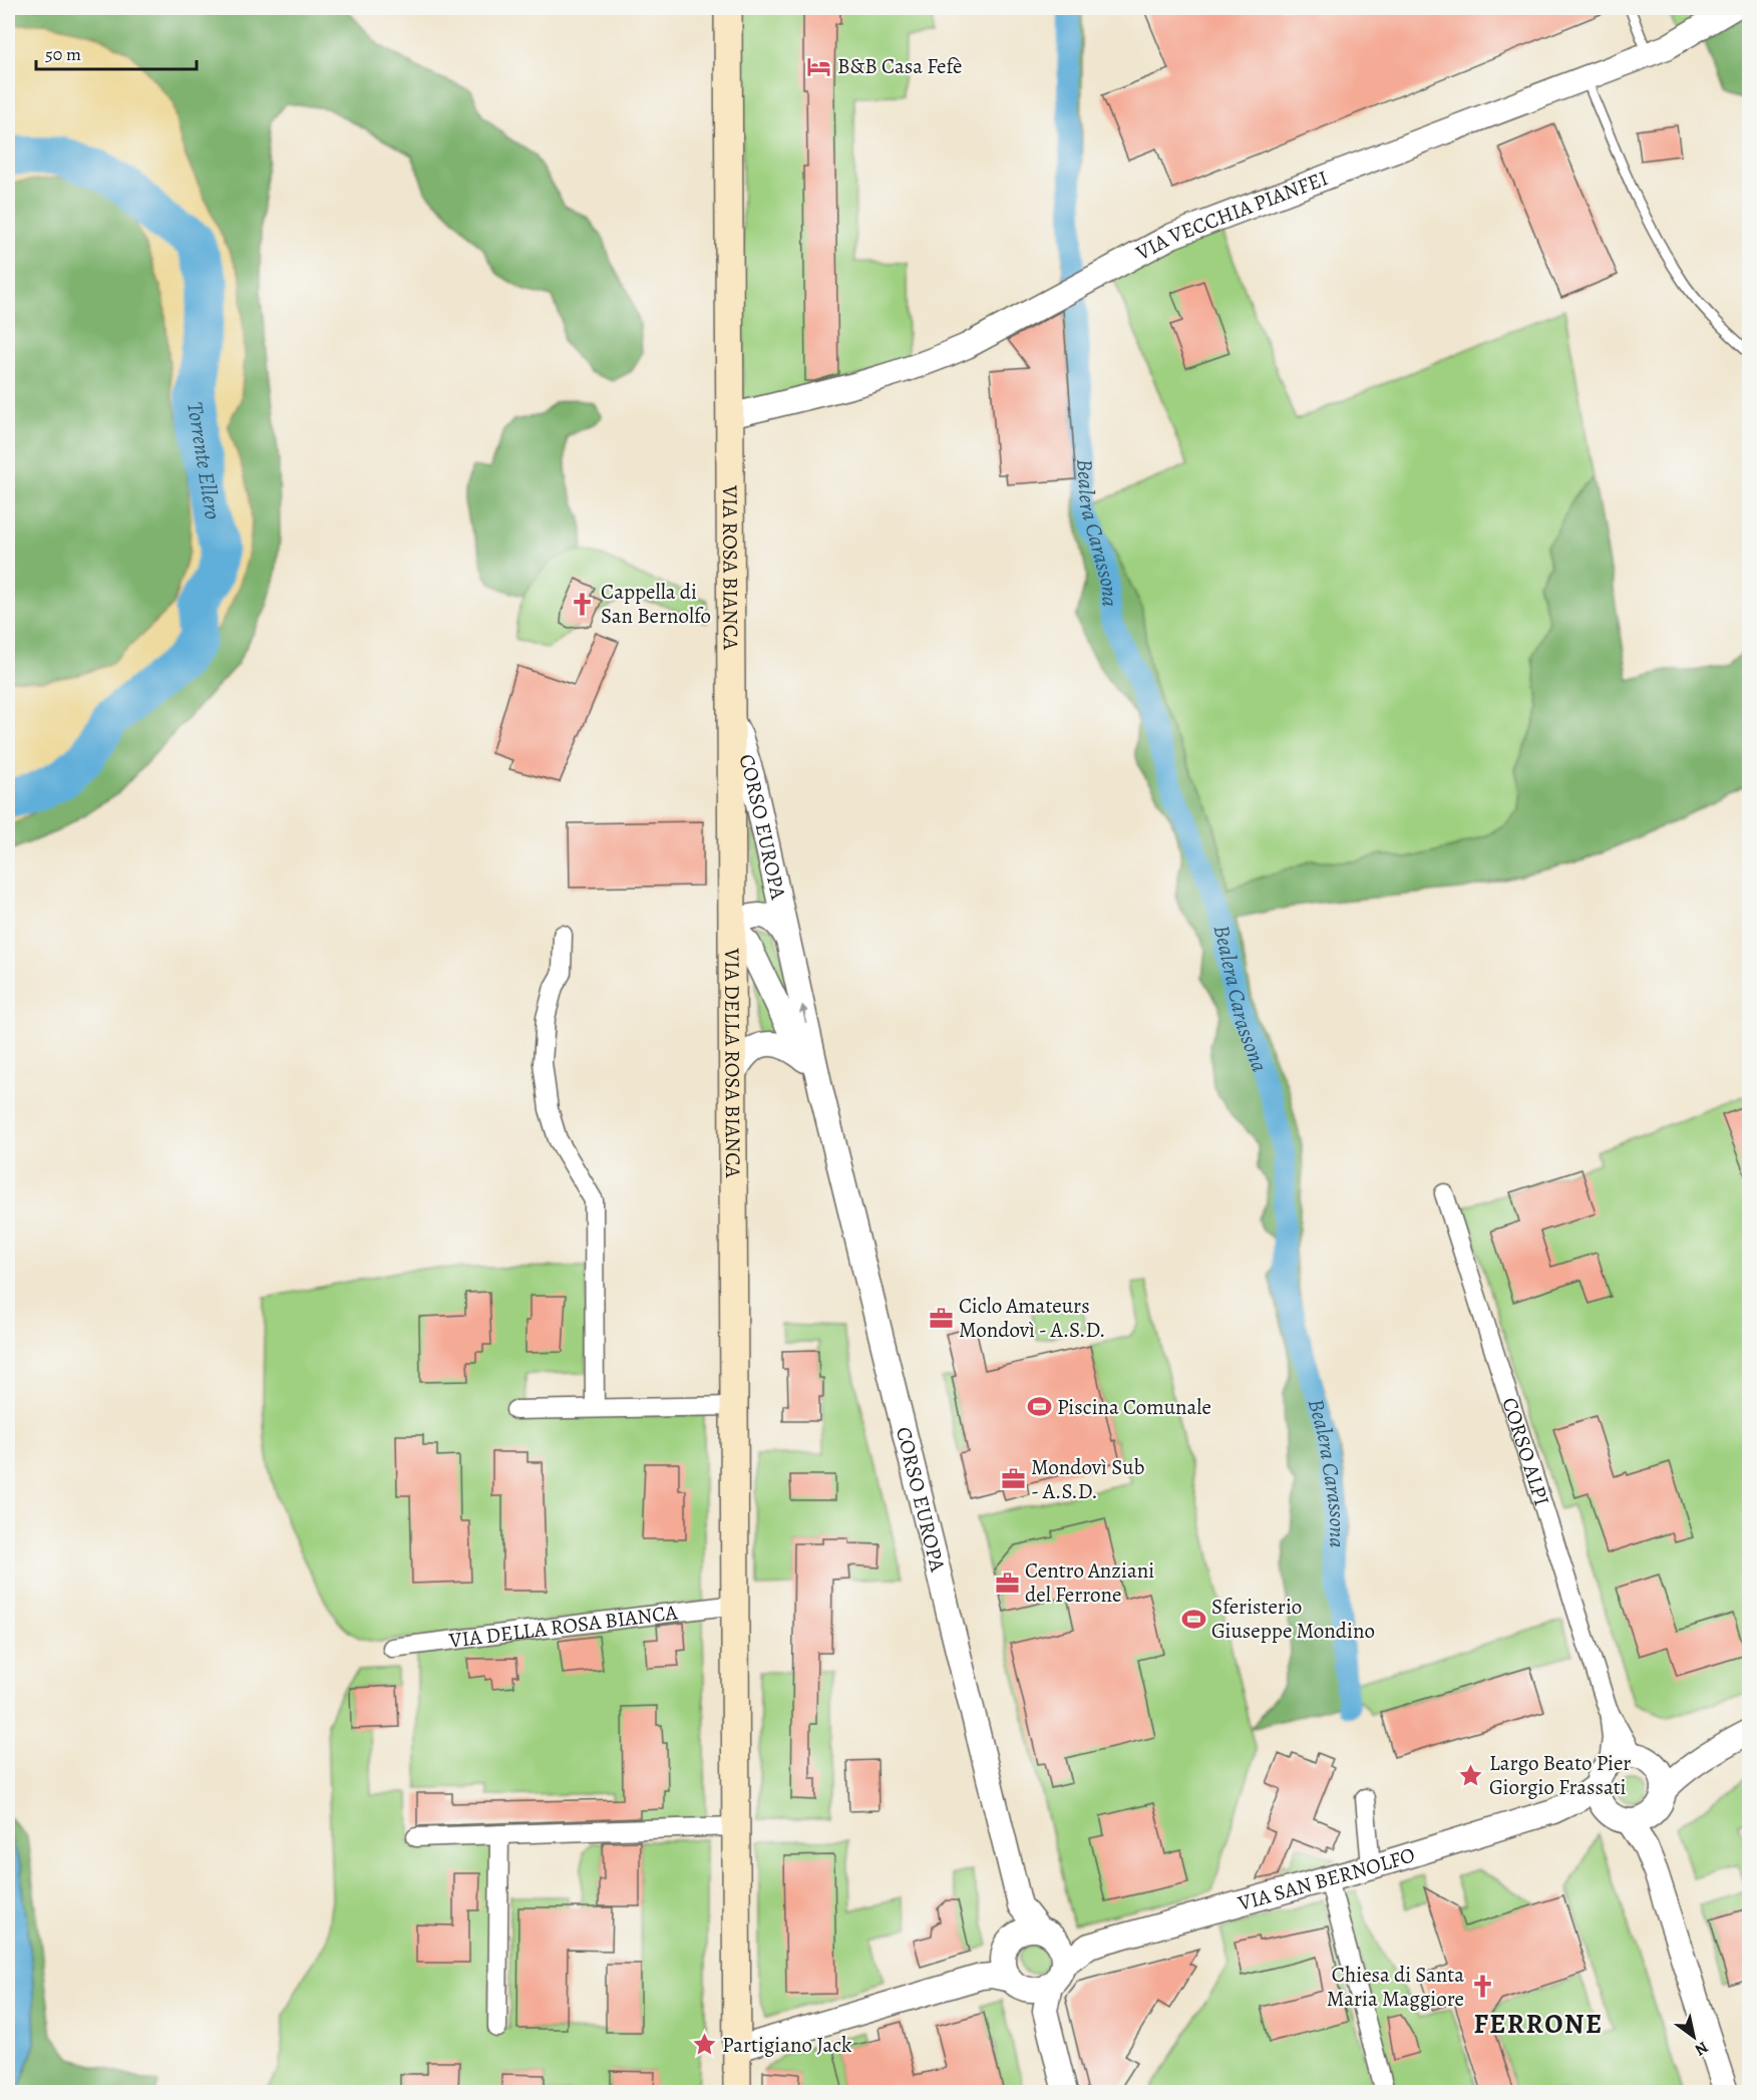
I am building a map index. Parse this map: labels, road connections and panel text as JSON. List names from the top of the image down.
{
  "streets": {
    "main road": ["VIA ROSA BIANCA", "VIA DELLA ROSA BIANCA"],
    "street": [
      "VIA VECCHIA PIANFEI",
      "CORSO EUROPA",
      "CORSO ALPI",
      "VIA SAN BERNOLFO"
    ]
  },
  "crossings": [
    ["VIA VECCHIA PIANFEI", "VIA ROSA BIANCA"],
    ["VIA ROSA BIANCA", "CORSO EUROPA"],
    ["VIA ROSA BIANCA", "VIA DELLA ROSA BIANCA"],
    ["CORSO EUROPA", "VIA DELLA ROSA BIANCA"],
    ["CORSO EUROPA", "VIA SAN BERNOLFO"],
    ["CORSO ALPI", "VIA SAN BERNOLFO"]
  ],
  "districts": ["FERRONE"],
  "water": ["Torrente Ellero", "Bealera Carassona"],
  "places": {
    "hotel": ["B&B Casa Fefè"],
    "church": ["Cappella di San Bernolfo", "Chiesa di Santa Maria Maggiore"],
    "office": ["Ciclo Amateurs Mondovì - A.S.D.", "Mondovì Sub - A.S.D.", "Centro Anziani del Ferrone"],
    "sports": ["Piscina Comunale", "Sferisterio Giuseppe Mondino"],
    "place": ["Largo Beato Pier Giorgio Frassati", "Partigiano Jack"]
  },
  "scale_bar": "50 m",
  "north": "bottom right"
}
